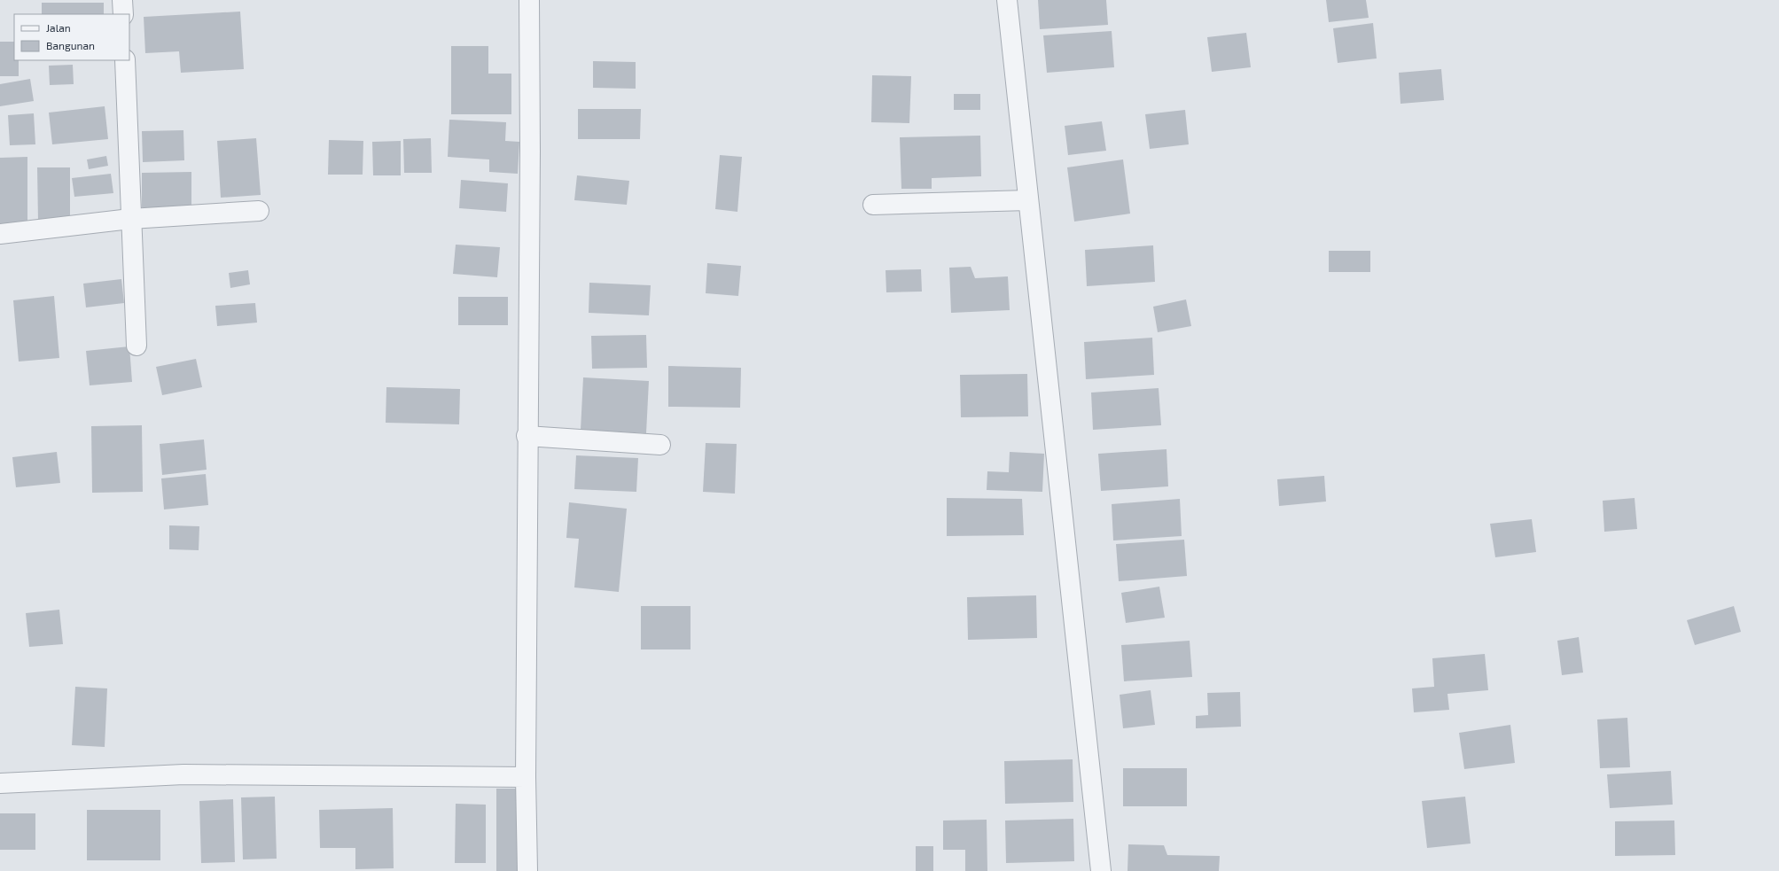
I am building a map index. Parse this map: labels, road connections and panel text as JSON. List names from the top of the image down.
{
  "legend": ["Jalan", "Bangunan"]
}
